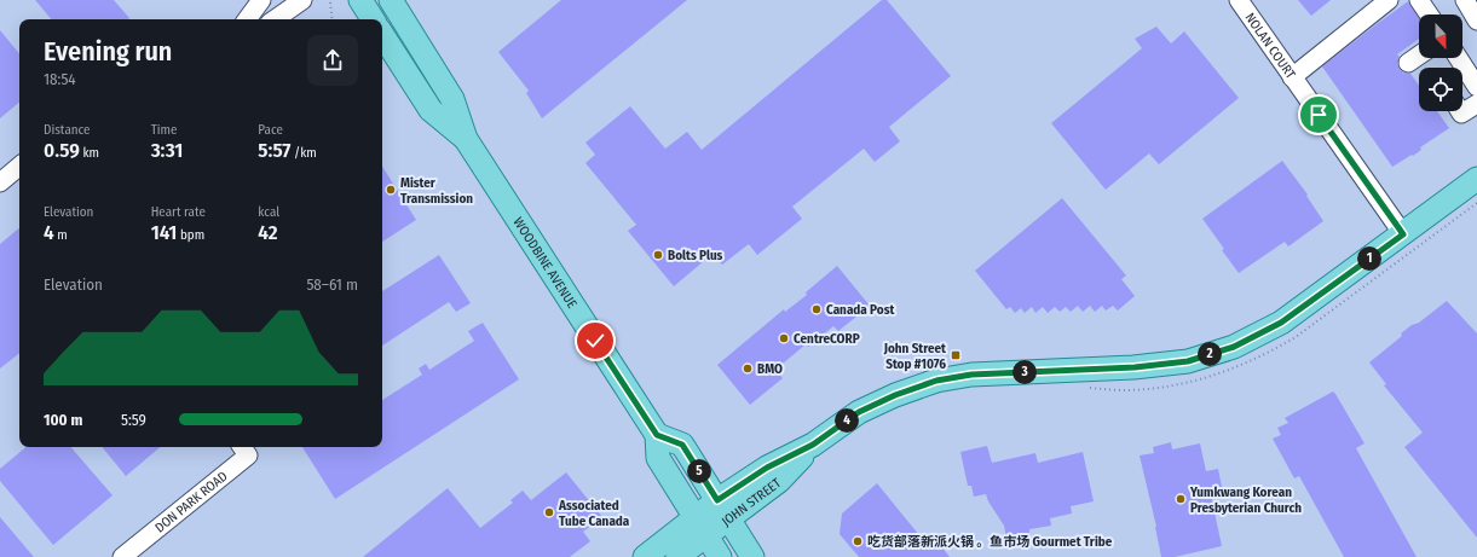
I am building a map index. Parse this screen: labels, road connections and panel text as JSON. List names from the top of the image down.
{
  "streets": {
    "main road": ["WOODBINE AVENUE", "JOHN STREET"],
    "street": ["NOLAN COURT", "DON PARK ROAD"]
  },
  "crossings": [
    ["NOLAN COURT", "JOHN STREET"],
    ["WOODBINE AVENUE", "JOHN STREET"]
  ],
  "places": {
    "other": [
      "Mister Transmission",
      "Bolts Plus",
      "Canada Post",
      "CentreCORP",
      "BMO",
      "Yumkwang Korean Presbyterian Church",
      "Associated Tube Canada",
      "吃货部落新派火锅 。鱼市场 Gourmet Tribe"
    ],
    "transit": ["John Street Stop #1076"]
  },
  "north": "bottom",
  "page": {
    "heading": ["Evening run", "18:54"],
    "stats": [
      ["Distance", "0.59 km"],
      ["Time", "3:31"],
      ["Pace", "5:57 /km"],
      ["Elevation", "4 m"],
      ["Heart rate", "141 bpm"],
      ["kcal", "42"]
    ],
    "pins": [
      "1",
      "2",
      "3",
      "4",
      "5"
    ],
    "chart": ["Elevation", "58–61 m"],
    "list": [
      {
        "name": "100 m",
        "note": "5:59"
      }
    ]
  }
}
